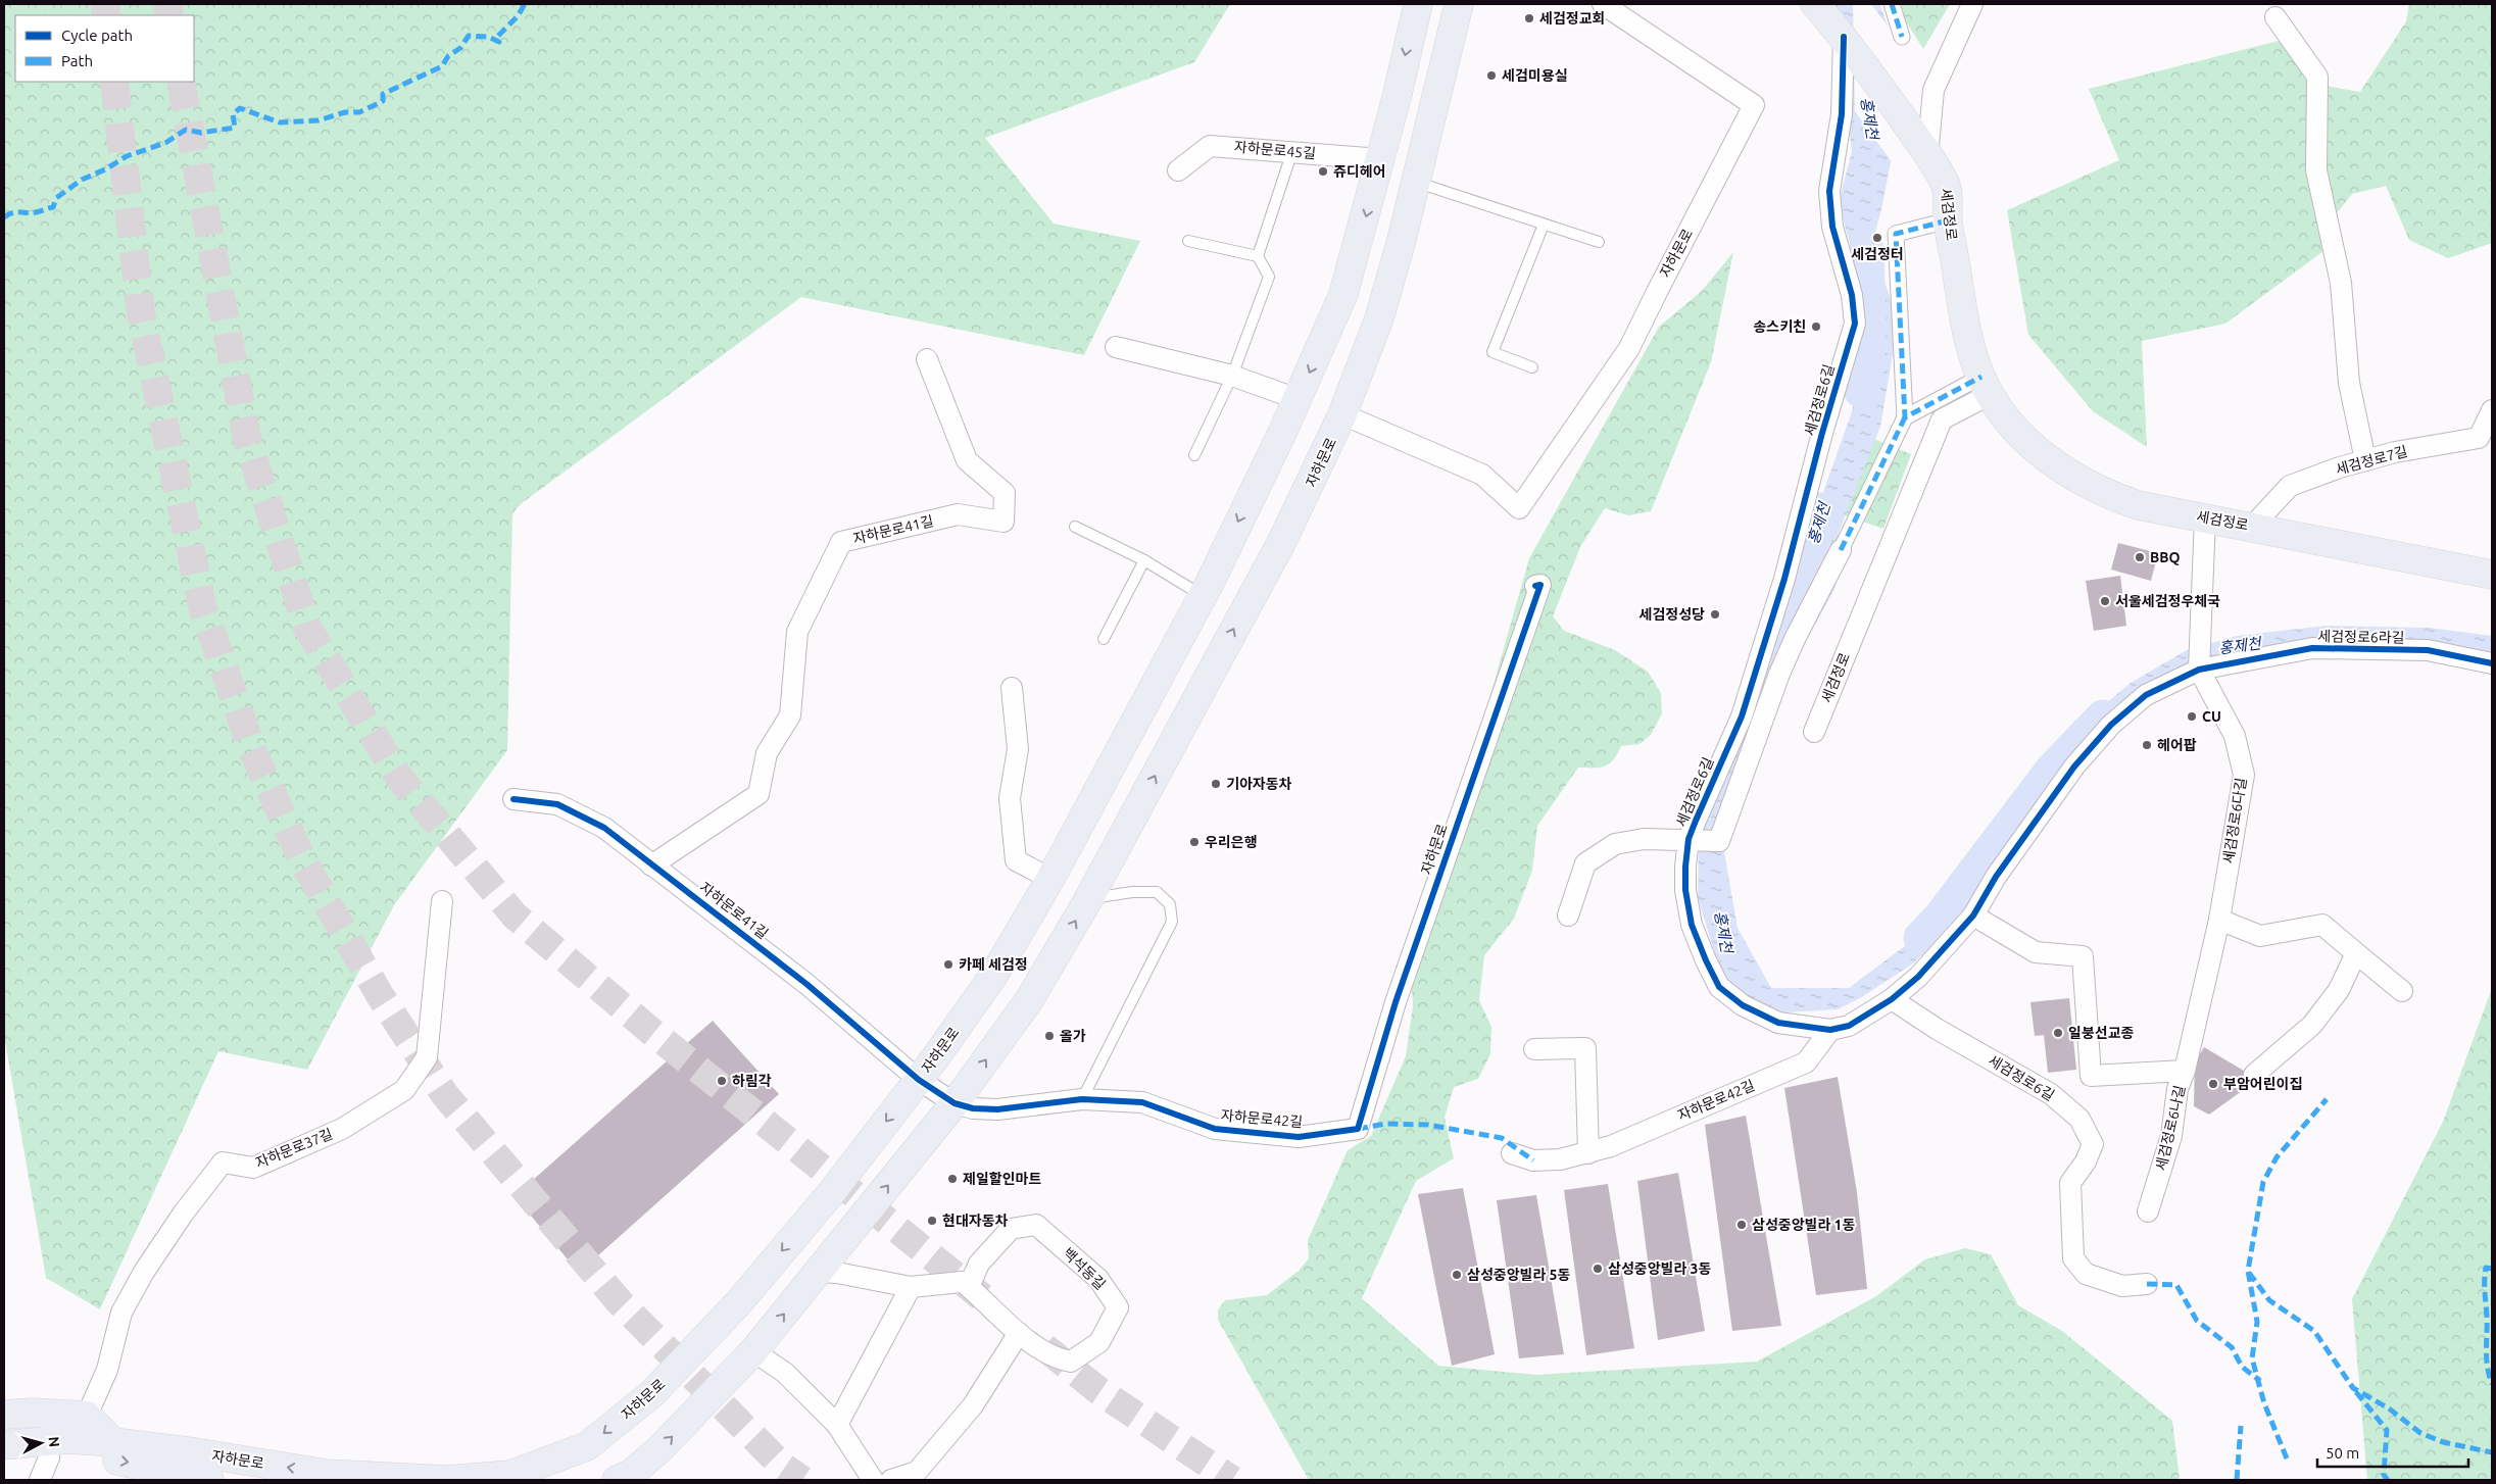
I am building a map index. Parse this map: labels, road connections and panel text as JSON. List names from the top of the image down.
{
  "streets": {
    "main road": ["세검정로", "자하문로"],
    "street": [
      "자하문로45길",
      "세검정로6길",
      "세검정로7길",
      "자하문로41길",
      "세검정로6라길",
      "세검정로6다길",
      "자하문로42길",
      "세검정로6나길",
      "자하문로37길",
      "백석동길"
    ]
  },
  "crossings": [
    ["자하문로45길", "자하문로"],
    ["세검정로", "세검정로6길"],
    ["세검정로", "세검정로7길"],
    ["자하문로", "자하문로41길"],
    ["자하문로", "자하문로42길"],
    ["세검정로6길", "세검정로6라길"],
    ["세검정로6길", "세검정로6다길"],
    ["세검정로6길", "자하문로42길"],
    ["세검정로6길", "세검정로6나길"],
    ["자하문로41길", "자하문로42길"],
    ["세검정로6라길", "세검정로6다길"],
    ["세검정로6다길", "세검정로6나길"]
  ],
  "water": ["홍제천"],
  "places": [
    "세검정교회",
    "세검미용실",
    "쥬디헤어",
    "세검정터",
    "송스키친",
    "BBQ",
    "서울세검정우체국",
    "세검정성당",
    "CU",
    "헤어팝",
    "기아자동차",
    "우리은행",
    "카페 세검정",
    "일붕선교종",
    "올가",
    "하림각",
    "부암어린이집",
    "제일할인마트",
    "현대자동차",
    "삼성중앙빌라 1동",
    "삼성중앙빌라 3동",
    "삼성중앙빌라 5동"
  ],
  "legend": ["Cycle path", "Path"],
  "scale_bar": "50 m",
  "north": "right"
}
